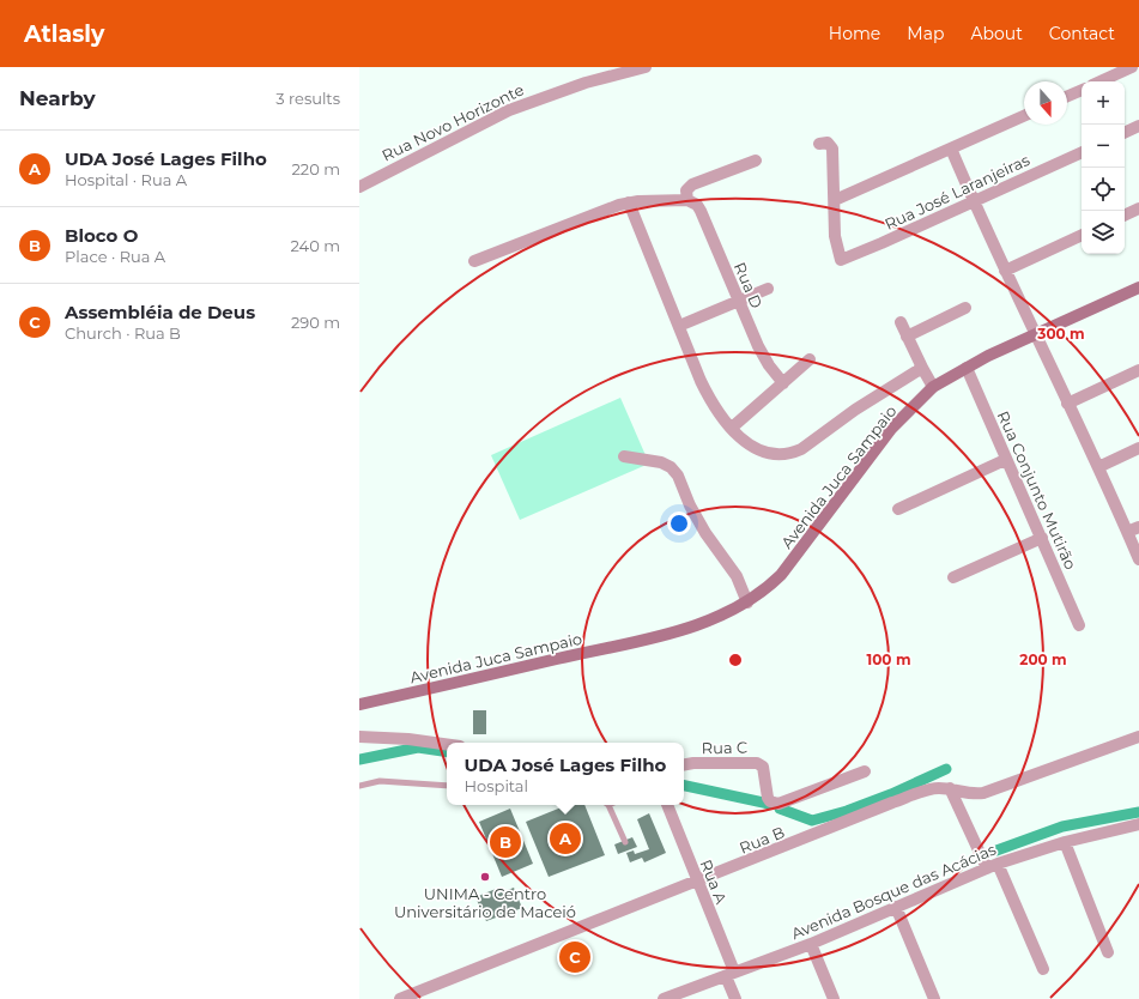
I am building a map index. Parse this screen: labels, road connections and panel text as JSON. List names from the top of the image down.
{
  "streets": {
    "main road": ["Avenida Juca Sampaio"],
    "street": [
      "Rua Novo Horizonte",
      "Rua José Laranjeiras",
      "Rua D",
      "Rua Conjunto Mutirão",
      "Rua C",
      "Rua B",
      "Rua A",
      "Avenida Bosque das Acácias"
    ]
  },
  "crossings": [
    ["Avenida Juca Sampaio", "Rua Conjunto Mutirão"],
    ["Rua B", "Rua A"],
    ["Rua A", "Avenida Bosque das Acácias"]
  ],
  "places": ["UNIMA - Centro Universitário de Maceió"],
  "north": "bottom",
  "page": {
    "header": "Atlasly",
    "nav": [
      "Home",
      "Map",
      "About",
      "Contact"
    ],
    "heading": ["Nearby", "3 results"],
    "map_buttons": ["+", "−"],
    "list": [
      {
        "mark": "A",
        "name": "UDA José Lages Filho",
        "note": "Hospital · Rua A",
        "value": "220 m"
      },
      {
        "mark": "B",
        "name": "Bloco O",
        "note": "Place · Rua A",
        "value": "240 m"
      },
      {
        "mark": "C",
        "name": "Assembléia de Deus",
        "note": "Church · Rua B",
        "value": "290 m"
      }
    ],
    "popup": ["UDA José Lages Filho", "Hospital"],
    "pins": ["A", "B", "C"]
  },
  "rings": ["300 m", "100 m", "200 m"]
}
